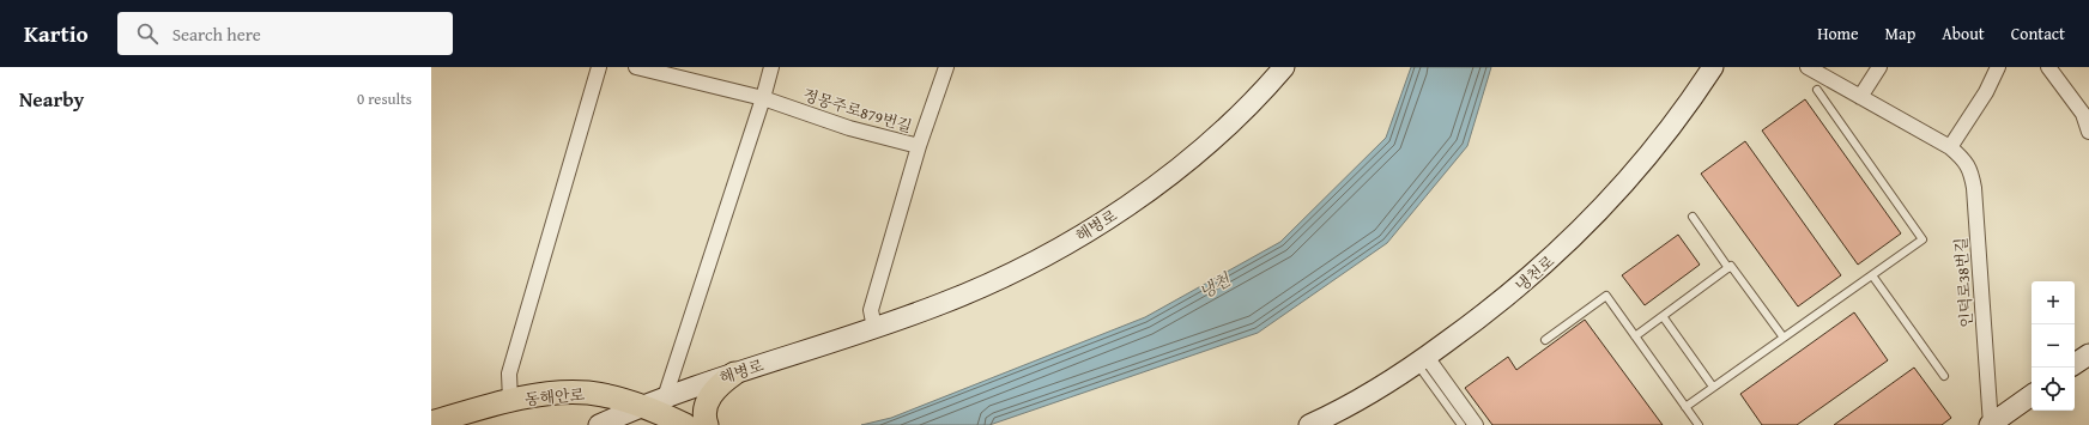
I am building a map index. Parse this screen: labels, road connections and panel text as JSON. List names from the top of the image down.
{
  "streets": {
    "main road": ["동해안로"],
    "street": [
      "정몽주로879번길",
      "해병로",
      "냉천로",
      "인덕로38번길"
    ]
  },
  "crossings": [
    ["해병로", "동해안로"]
  ],
  "water": ["냉천"],
  "page": {
    "header": "Kartio",
    "search": "Search here",
    "nav": [
      "Home",
      "Map",
      "About",
      "Contact"
    ],
    "heading": ["Nearby", "0 results"],
    "map_buttons": ["+", "−"]
  }
}
